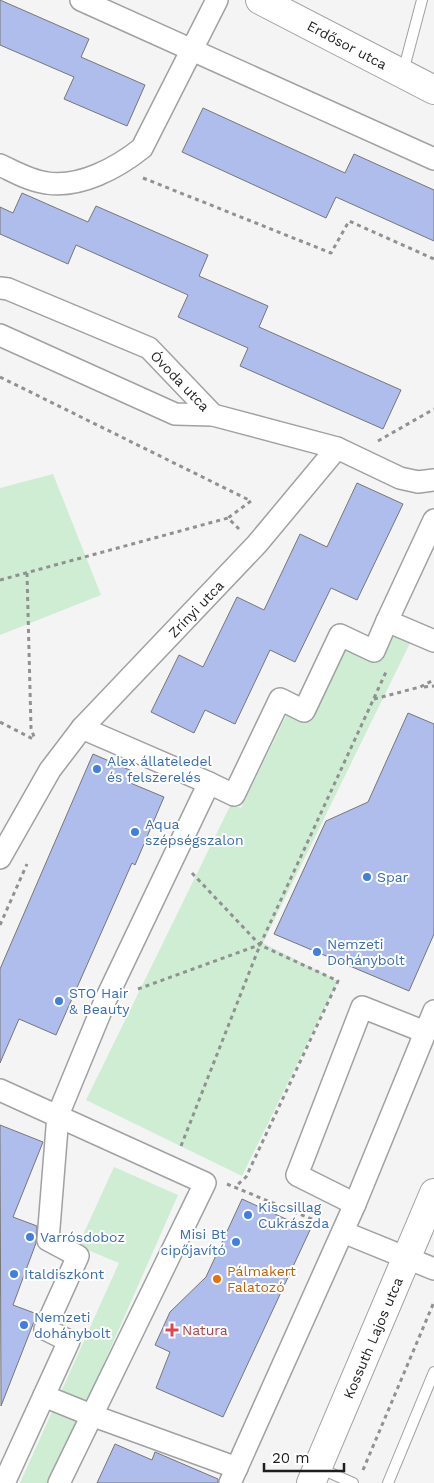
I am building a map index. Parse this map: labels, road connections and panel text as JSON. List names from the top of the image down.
{
  "streets": {
    "street": [
      "Erdősor utca",
      "Óvoda utca",
      "Zrínyi utca",
      "Kossuth Lajos utca"
    ]
  },
  "crossings": [
    ["Óvoda utca", "Zrínyi utca"]
  ],
  "places": {
    "other": [
      "Alex állateledel és felszerelés",
      "Aqua szépségszalon",
      "Spar",
      "Nemzeti Dohánybolt",
      "STO Hair & Beauty",
      "Kiscsillag Cukrászda",
      "Varrósdoboz",
      "Misi Bt cipőjavító",
      "Italdiszkont",
      "Pálmakert Falatozó",
      "Nemzeti dohánybolt"
    ],
    "health": ["Natura"]
  },
  "scale_bar": "20 m"
}
